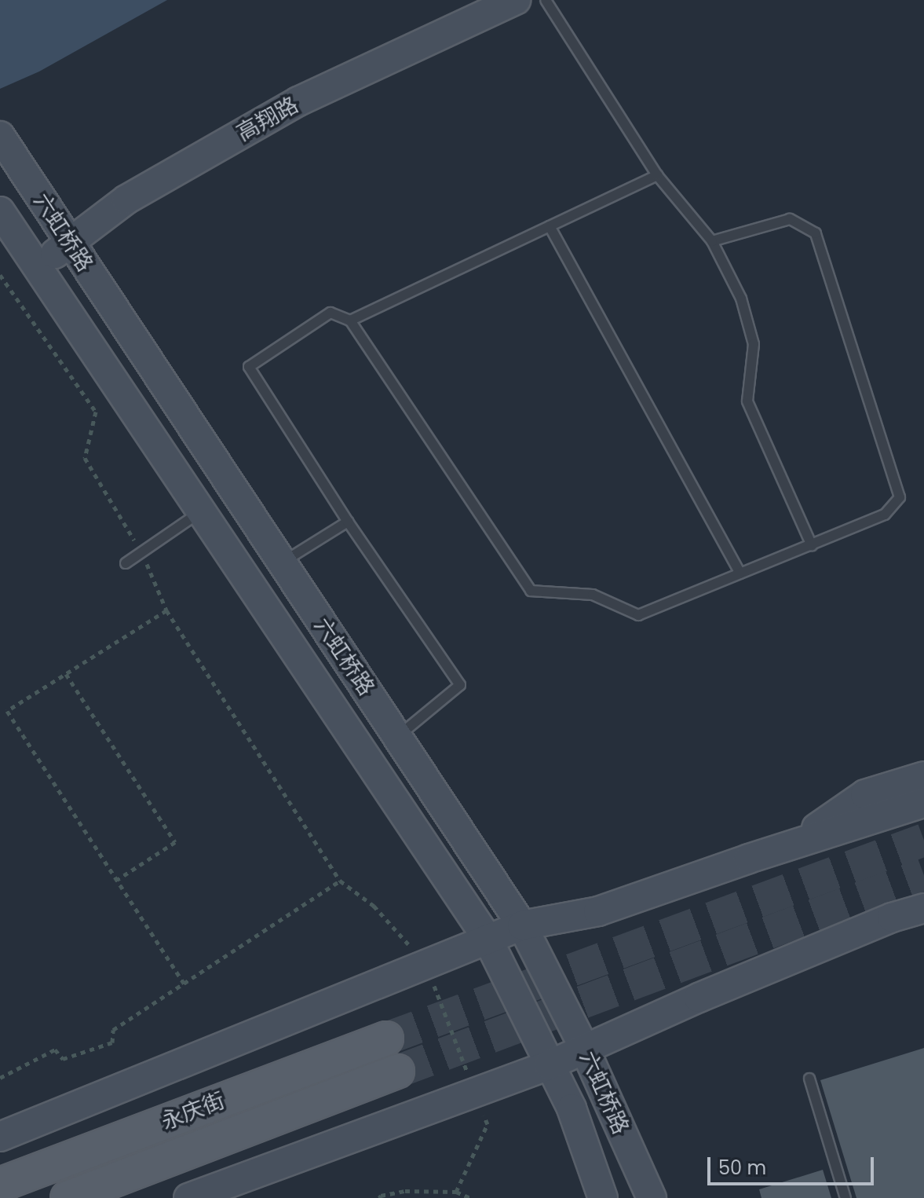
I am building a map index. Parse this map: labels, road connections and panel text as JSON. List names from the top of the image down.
{
  "streets": {
    "main road": ["高翔路", "六虹桥路", "永庆街"]
  },
  "crossings": [
    ["高翔路", "六虹桥路"]
  ],
  "scale_bar": "50 m"
}
